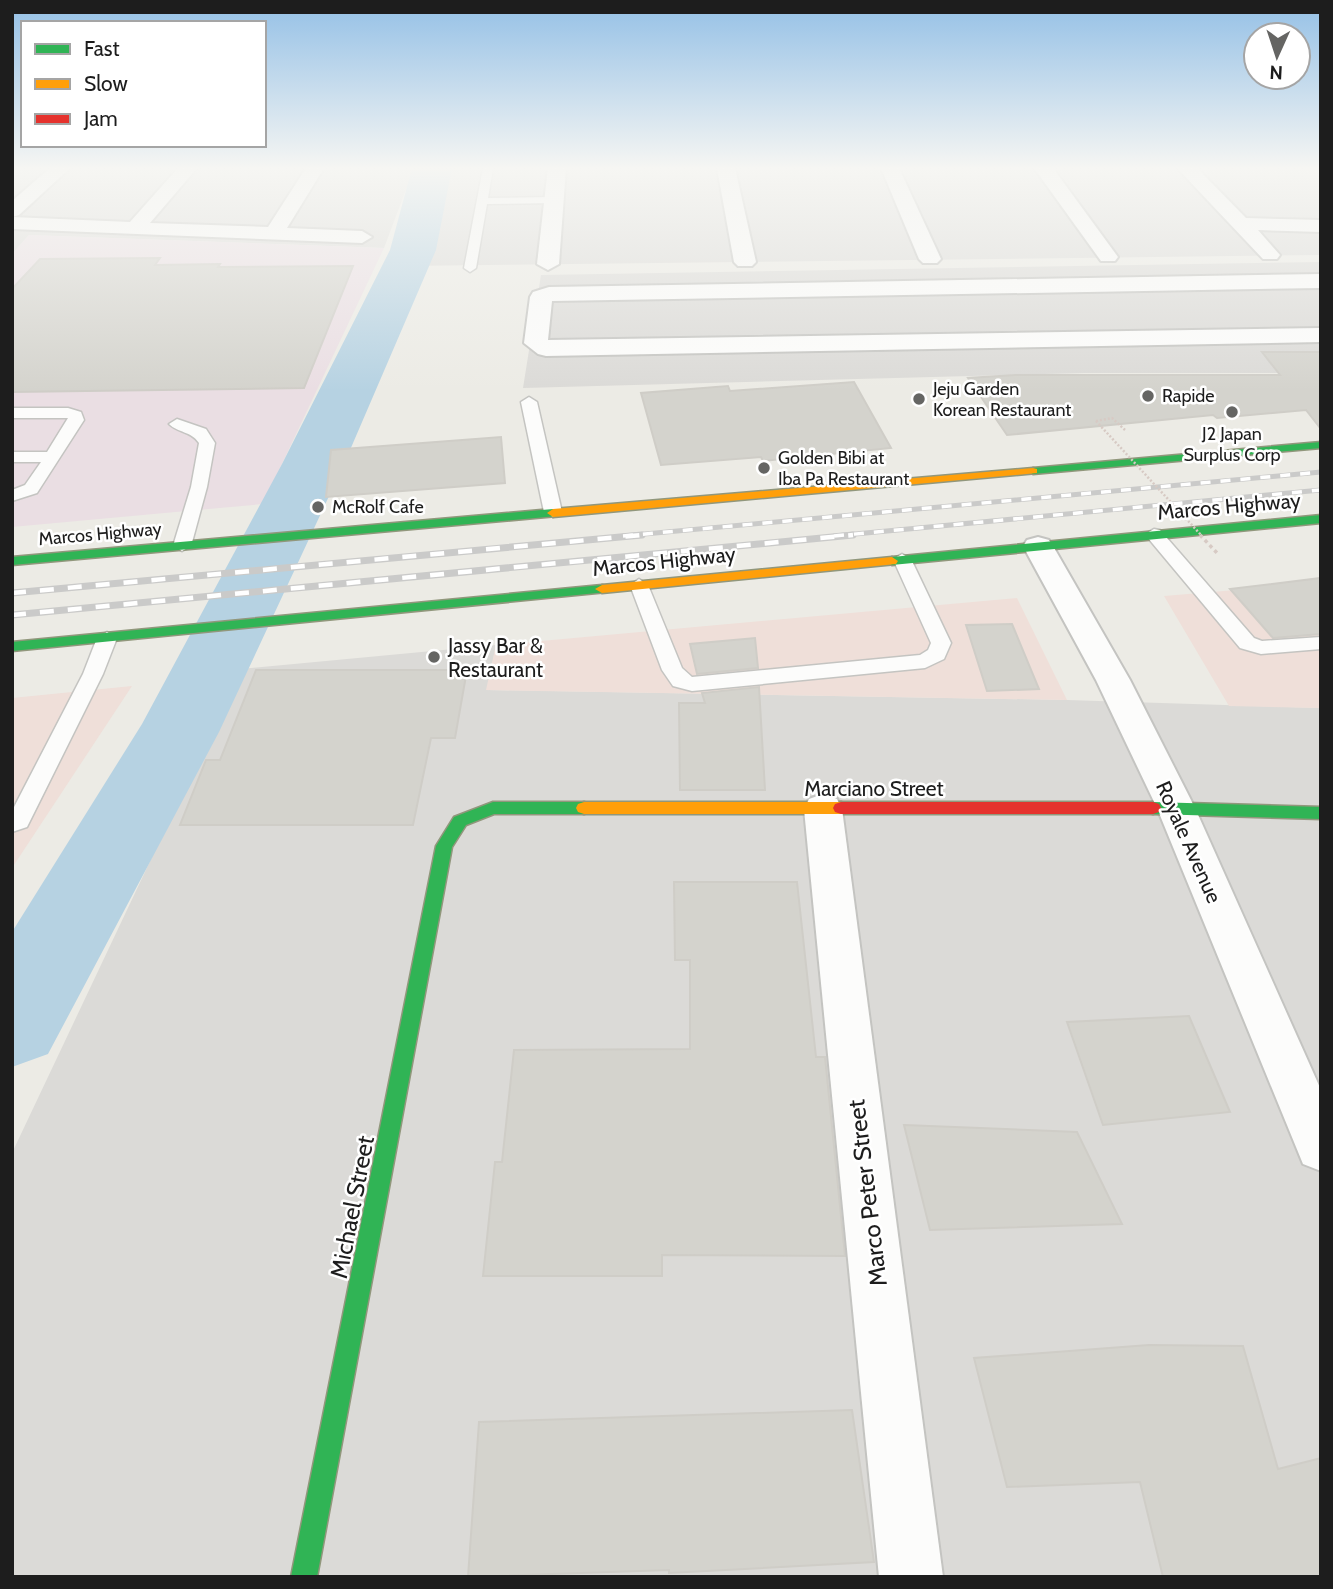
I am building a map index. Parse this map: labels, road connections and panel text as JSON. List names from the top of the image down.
{
  "streets": {
    "main road": ["Marcos Highway", "Marciano Street", "Michael Street"],
    "street": ["Royale Avenue", "Marco Peter Street"]
  },
  "crossings": [
    ["Marcos Highway", "Royale Avenue"],
    ["Marciano Street", "Royale Avenue"],
    ["Marciano Street", "Marco Peter Street"],
    ["Marciano Street", "Michael Street"]
  ],
  "places": [
    "Rapide",
    "Jeju Garden Korean Restaurant",
    "J2 Japan Surplus Corp",
    "Golden Bibi at Iba Pa Restaurant",
    "McRolf Cafe",
    "Jassy Bar & Restaurant"
  ],
  "legend": ["Fast", "Slow", "Jam"],
  "north": "bottom"
}
